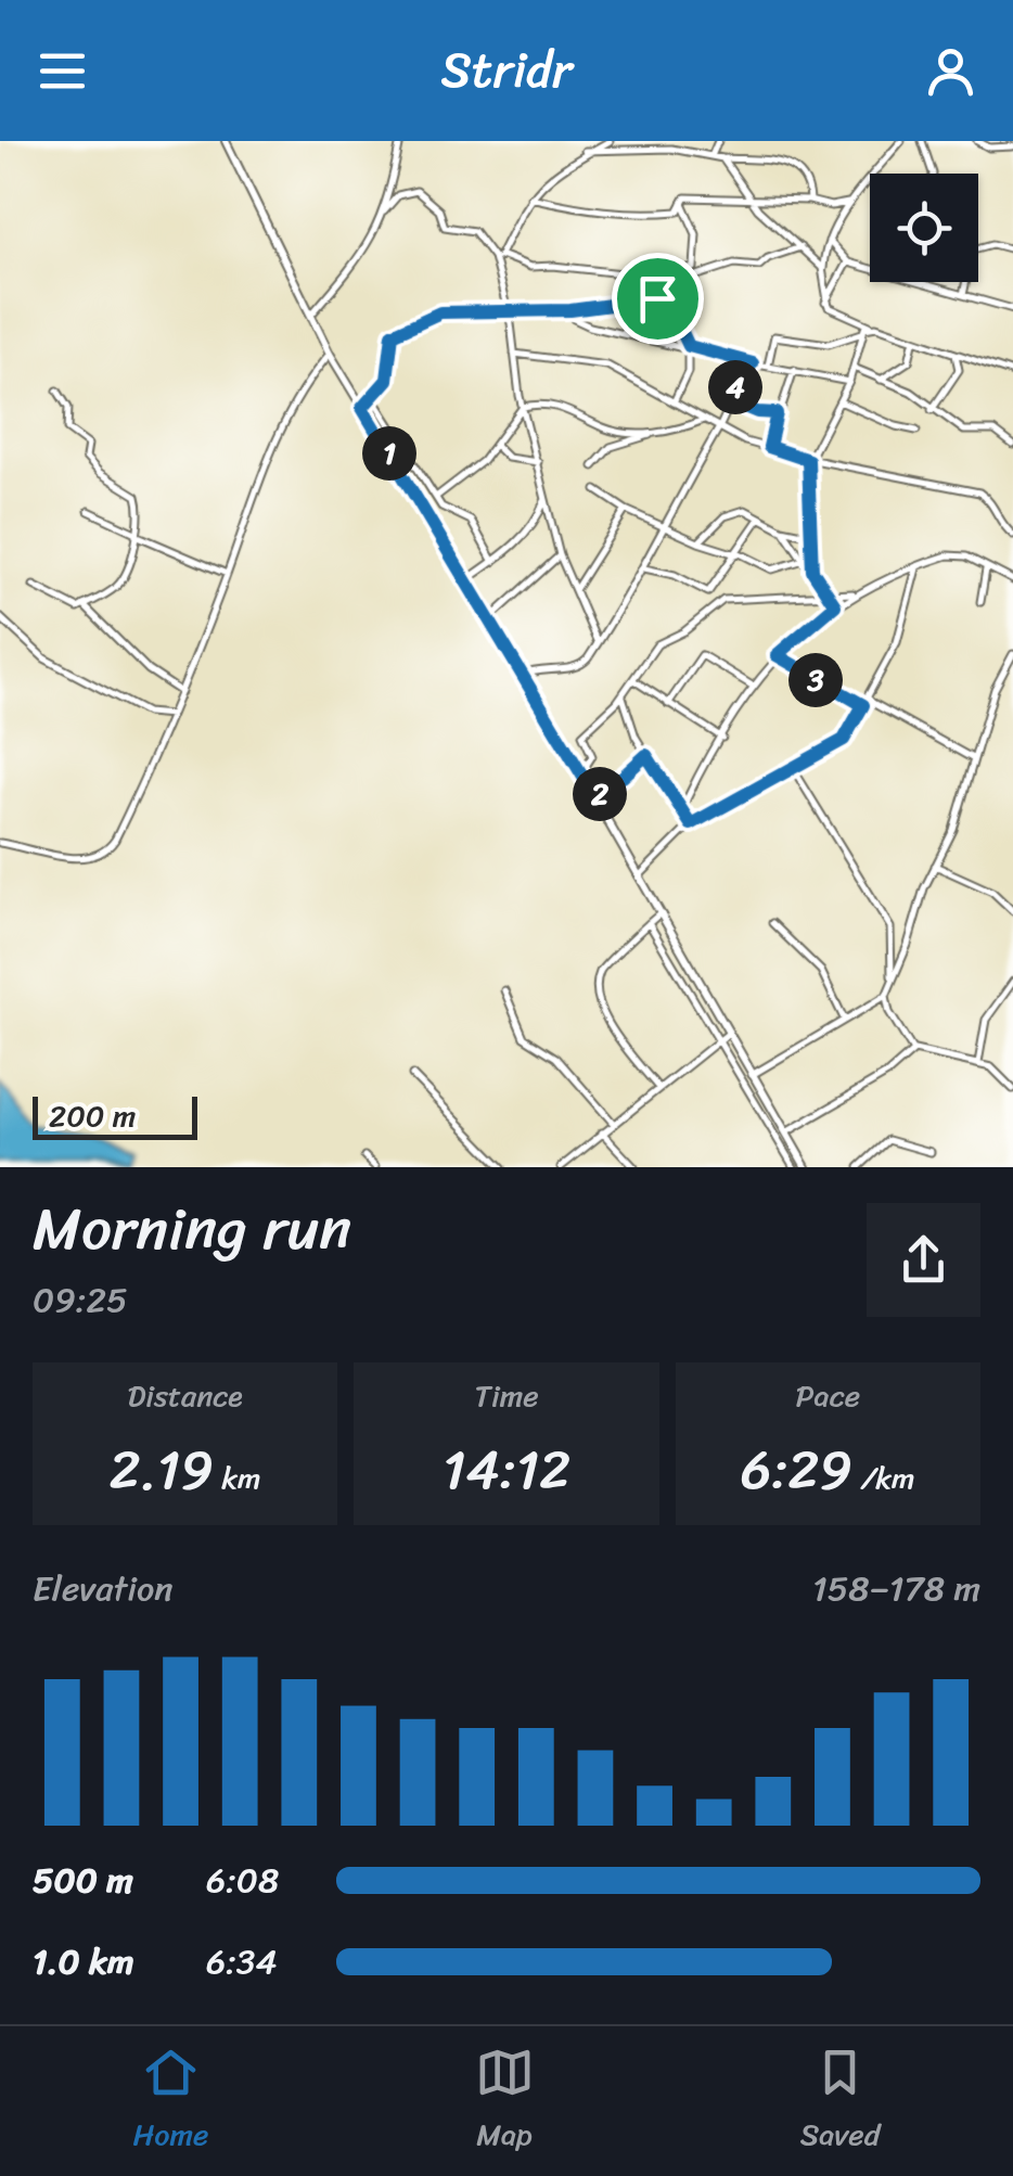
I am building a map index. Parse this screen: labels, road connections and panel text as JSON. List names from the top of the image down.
{
  "scale_bar": "200 m",
  "page": {
    "header": "Stridr",
    "pins": [
      "4",
      "1",
      "3",
      "2"
    ],
    "scale": "200 m",
    "heading": ["Morning run", "09:25"],
    "stats": [
      ["Distance", "2.19 km"],
      ["Time", "14:12"],
      ["Pace", "6:29 /km"]
    ],
    "chart": ["Elevation", "158–178 m"],
    "list": [
      {
        "name": "500 m",
        "note": "6:08"
      },
      {
        "name": "1.0 km",
        "note": "6:34"
      }
    ],
    "tabs": ["Home", "Map", "Saved"]
  }
}
